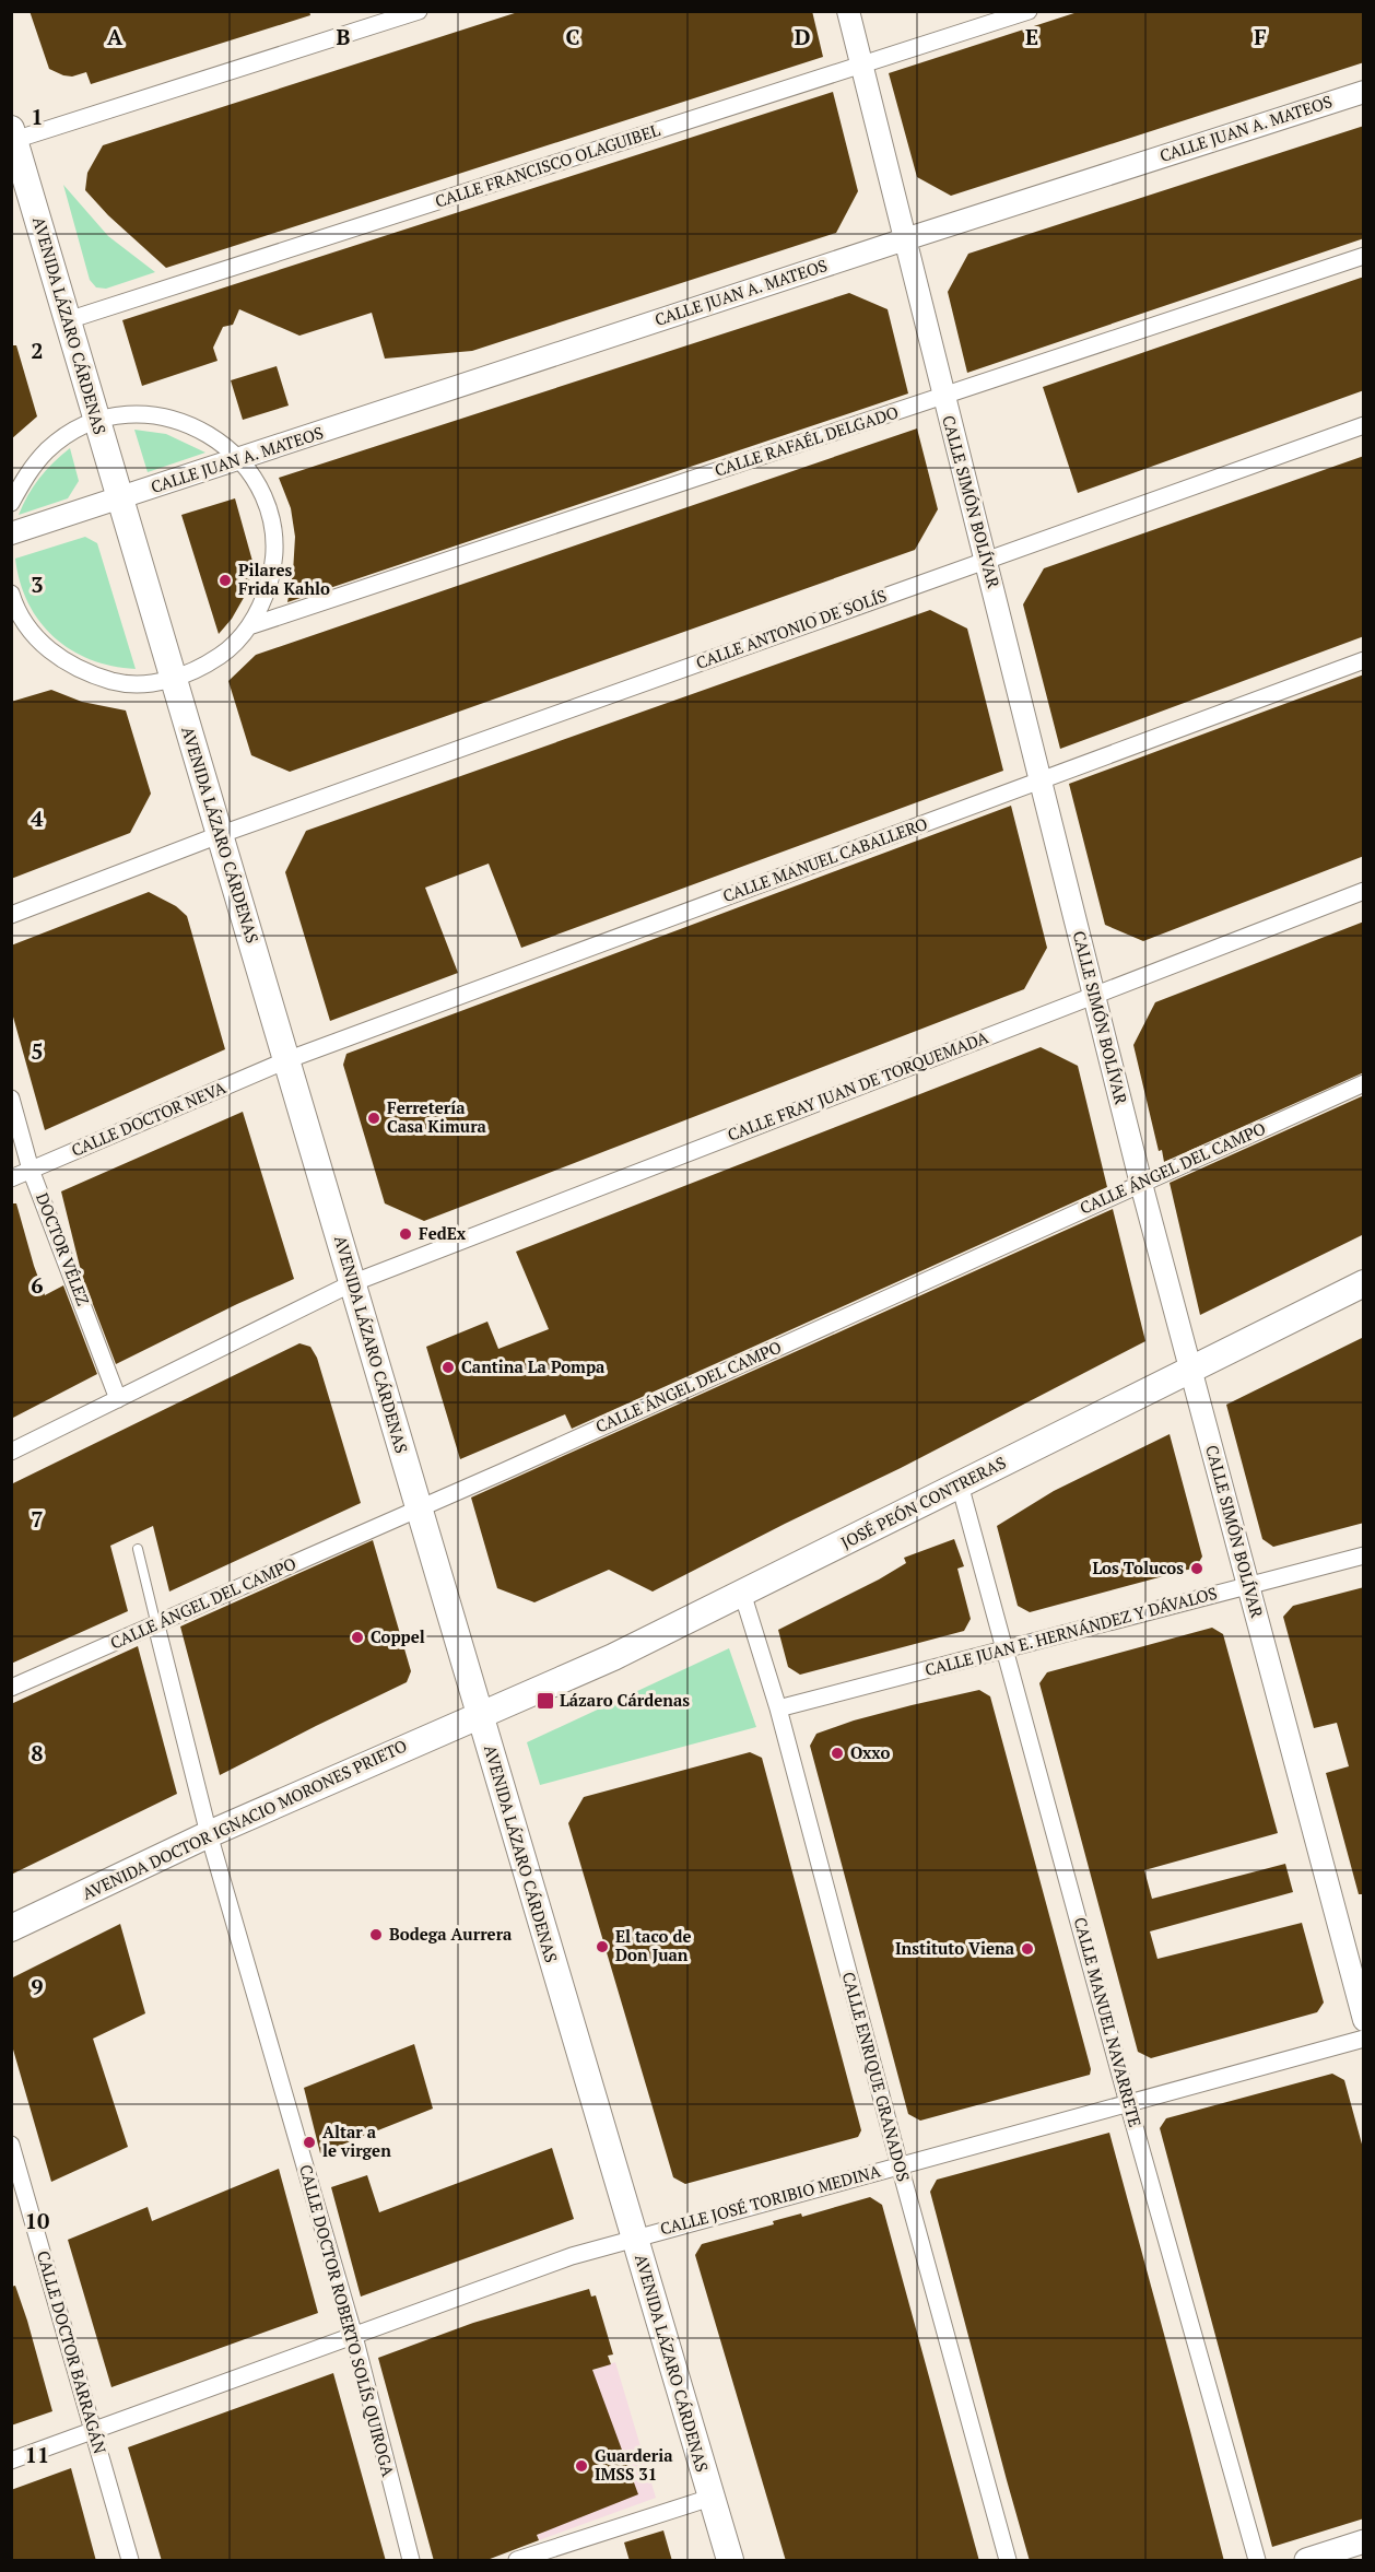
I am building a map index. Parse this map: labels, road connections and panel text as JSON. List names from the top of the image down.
{
  "streets": {
    "main road": ["AVENIDA LÁZARO CÁRDENAS", "JOSÉ PEÓN CONTRERAS", "AVENIDA DOCTOR IGNACIO MORONES PRIETO"],
    "street": [
      "CALLE JUAN A. MATEOS",
      "CALLE FRANCISCO OLAGUIBEL",
      "CALLE RAFAÉL DELGADO",
      "CALLE SIMÓN BOLÍVAR",
      "CALLE ANTONIO DE SOLÍS",
      "CALLE MANUEL CABALLERO",
      "CALLE FRAY JUAN DE TORQUEMADA",
      "CALLE DOCTOR NEVA",
      "CALLE ÁNGEL DEL CAMPO",
      "DOCTOR VÉLEZ",
      "CALLE JUAN E. HERNÁNDEZ Y DÁVALOS",
      "CALLE MANUEL NAVARRETE",
      "CALLE ENRIQUE GRANADOS",
      "CALLE JOSÉ TORIBIO MEDINA",
      "CALLE DOCTOR ROBERTO SOLÍS QUIROGA",
      "CALLE DOCTOR BARRAGÁN"
    ]
  },
  "crossings": [
    ["CALLE JUAN A. MATEOS", "AVENIDA LÁZARO CÁRDENAS"],
    ["CALLE JUAN A. MATEOS", "CALLE SIMÓN BOLÍVAR"],
    ["CALLE FRANCISCO OLAGUIBEL", "AVENIDA LÁZARO CÁRDENAS"],
    ["CALLE FRANCISCO OLAGUIBEL", "CALLE SIMÓN BOLÍVAR"],
    ["AVENIDA LÁZARO CÁRDENAS", "CALLE ANTONIO DE SOLÍS"],
    ["AVENIDA LÁZARO CÁRDENAS", "CALLE MANUEL CABALLERO"],
    ["AVENIDA LÁZARO CÁRDENAS", "CALLE FRAY JUAN DE TORQUEMADA"],
    ["AVENIDA LÁZARO CÁRDENAS", "CALLE DOCTOR NEVA"],
    ["AVENIDA LÁZARO CÁRDENAS", "CALLE ÁNGEL DEL CAMPO"],
    ["AVENIDA LÁZARO CÁRDENAS", "JOSÉ PEÓN CONTRERAS"],
    ["AVENIDA LÁZARO CÁRDENAS", "AVENIDA DOCTOR IGNACIO MORONES PRIETO"],
    ["AVENIDA LÁZARO CÁRDENAS", "CALLE JOSÉ TORIBIO MEDINA"],
    ["CALLE RAFAÉL DELGADO", "CALLE SIMÓN BOLÍVAR"],
    ["CALLE SIMÓN BOLÍVAR", "CALLE ANTONIO DE SOLÍS"],
    ["CALLE SIMÓN BOLÍVAR", "CALLE MANUEL CABALLERO"],
    ["CALLE SIMÓN BOLÍVAR", "CALLE FRAY JUAN DE TORQUEMADA"],
    ["CALLE SIMÓN BOLÍVAR", "CALLE ÁNGEL DEL CAMPO"],
    ["CALLE SIMÓN BOLÍVAR", "JOSÉ PEÓN CONTRERAS"],
    ["CALLE SIMÓN BOLÍVAR", "CALLE JUAN E. HERNÁNDEZ Y DÁVALOS"],
    ["CALLE MANUEL CABALLERO", "CALLE DOCTOR NEVA"],
    ["CALLE FRAY JUAN DE TORQUEMADA", "DOCTOR VÉLEZ"],
    ["CALLE DOCTOR NEVA", "DOCTOR VÉLEZ"],
    ["CALLE ÁNGEL DEL CAMPO", "CALLE DOCTOR ROBERTO SOLÍS QUIROGA"],
    ["JOSÉ PEÓN CONTRERAS", "AVENIDA DOCTOR IGNACIO MORONES PRIETO"],
    ["JOSÉ PEÓN CONTRERAS", "CALLE MANUEL NAVARRETE"],
    ["JOSÉ PEÓN CONTRERAS", "CALLE ENRIQUE GRANADOS"],
    ["CALLE JUAN E. HERNÁNDEZ Y DÁVALOS", "CALLE MANUEL NAVARRETE"],
    ["CALLE JUAN E. HERNÁNDEZ Y DÁVALOS", "CALLE ENRIQUE GRANADOS"],
    ["AVENIDA DOCTOR IGNACIO MORONES PRIETO", "CALLE DOCTOR ROBERTO SOLÍS QUIROGA"],
    ["CALLE MANUEL NAVARRETE", "CALLE JOSÉ TORIBIO MEDINA"],
    ["CALLE ENRIQUE GRANADOS", "CALLE JOSÉ TORIBIO MEDINA"],
    ["CALLE JOSÉ TORIBIO MEDINA", "CALLE DOCTOR ROBERTO SOLÍS QUIROGA"],
    ["CALLE JOSÉ TORIBIO MEDINA", "CALLE DOCTOR BARRAGÁN"]
  ],
  "places": {
    "other": [
      "Pilares Frida Kahlo",
      "Ferretería Casa Kimura",
      "FedEx",
      "Cantina La Pompa",
      "Los Tolucos",
      "Coppel",
      "Oxxo",
      "Bodega Aurrera",
      "El taco de Don Juan",
      "Instituto Viena",
      "Altar a le virgen",
      "Guarderia IMSS 31"
    ],
    "transit": ["Lázaro Cárdenas"]
  },
  "grid": {
    "columns": [
      "A",
      "B",
      "C",
      "D",
      "E",
      "F"
    ],
    "rows": [
      "1",
      "2",
      "3",
      "4",
      "5",
      "6",
      "7",
      "8",
      "9",
      "10",
      "11"
    ]
  }
}
